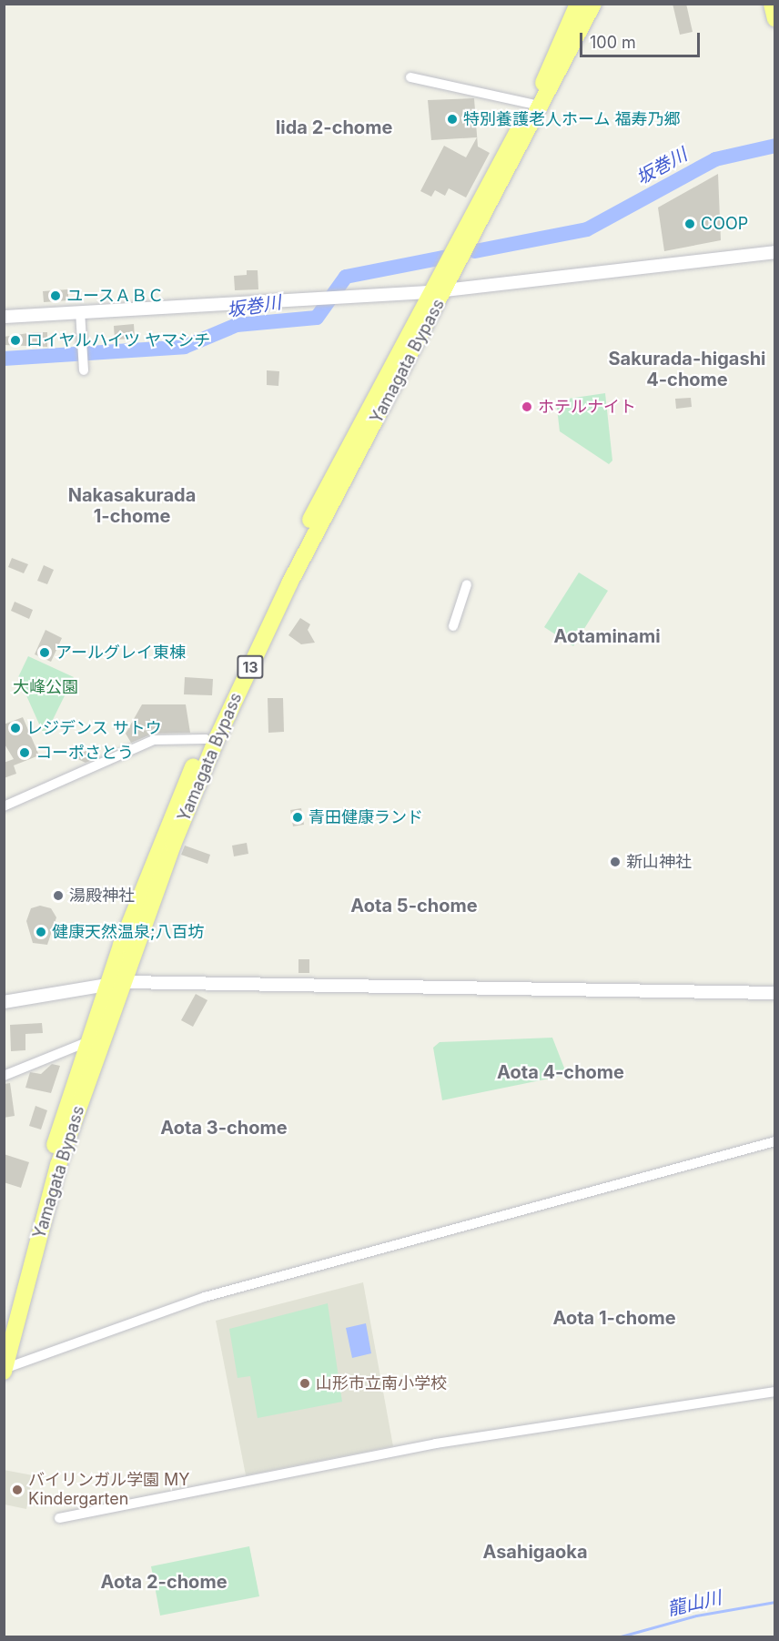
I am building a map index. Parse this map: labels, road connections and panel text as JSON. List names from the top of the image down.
{
  "streets": {
    "highway": ["Yamagata Bypass", "13"]
  },
  "districts": [
    "Iida 2-chome",
    "Sakurada-higashi 4-chome",
    "Nakasakurada 1-chome",
    "Aotaminami",
    "Aota 5-chome",
    "Aota 4-chome",
    "Aota 3-chome",
    "Aota 1-chome",
    "Asahigaoka",
    "Aota 2-chome"
  ],
  "water": ["坂巻川", "龍山川"],
  "parks": ["大峰公園"],
  "places": [
    "特別養護老人ホーム 福寿乃郷",
    "COOP",
    "ユースＡＢＣ",
    "ロイヤルハイツ ヤマシチ",
    "ホテルナイト",
    "アールグレイ東棟",
    "レジデンス サトウ",
    "コーポさとう",
    "青田健康ランド",
    "新山神社",
    "湯殿神社",
    "健康天然温泉;八百坊",
    "山形市立南小学校",
    "バイリンガル学園 MY Kindergarten"
  ],
  "scale_bar": "100 m"
}
